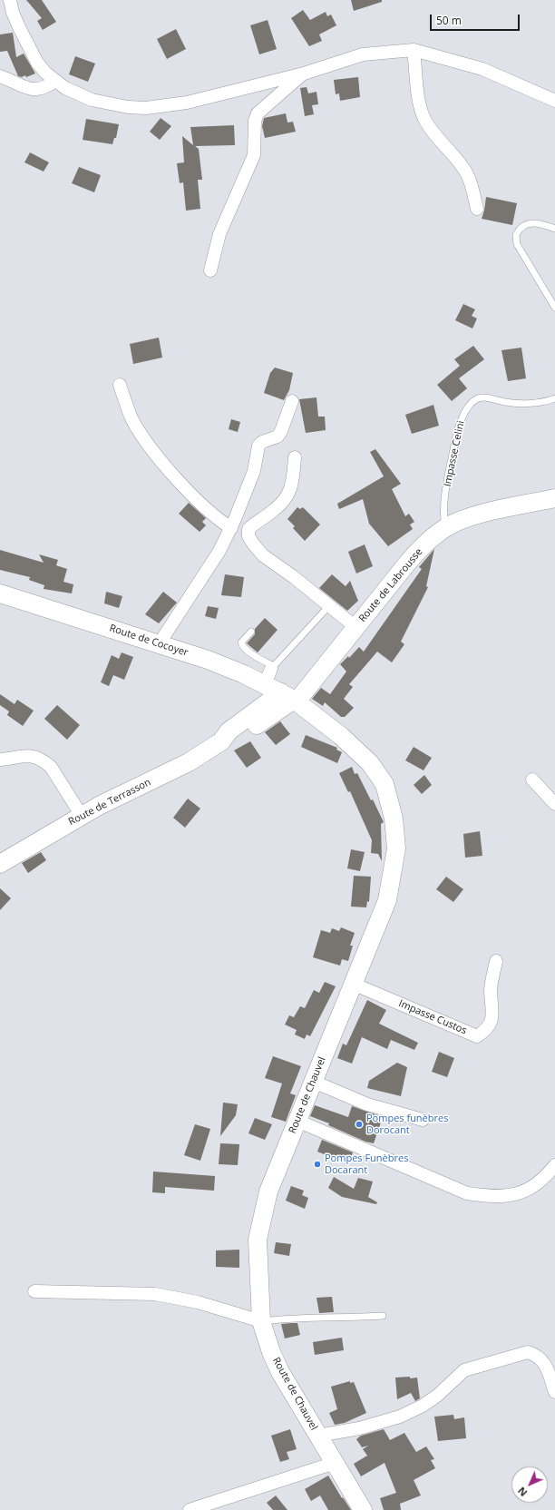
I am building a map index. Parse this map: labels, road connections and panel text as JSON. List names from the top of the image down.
{
  "streets": {
    "main road": [
      "Route de Labrousse",
      "Route de Cocoyer",
      "Route de Terrasson",
      "Route de Chauvel"
    ],
    "street": ["Impasse Custos"],
    "lane": ["Impasse Celini"]
  },
  "crossings": [
    ["Impasse Celini", "Route de Labrousse"],
    ["Route de Labrousse", "Route de Cocoyer"],
    ["Route de Labrousse", "Route de Terrasson"],
    ["Route de Labrousse", "Route de Chauvel"],
    ["Route de Cocoyer", "Route de Terrasson"],
    ["Route de Cocoyer", "Route de Chauvel"],
    ["Route de Terrasson", "Route de Chauvel"],
    ["Impasse Custos", "Route de Chauvel"]
  ],
  "places": ["Pompes funèbres Dorocant", "Pompes Funèbres Docarant"],
  "scale_bar": "50 m",
  "north": "bottom left"
}
